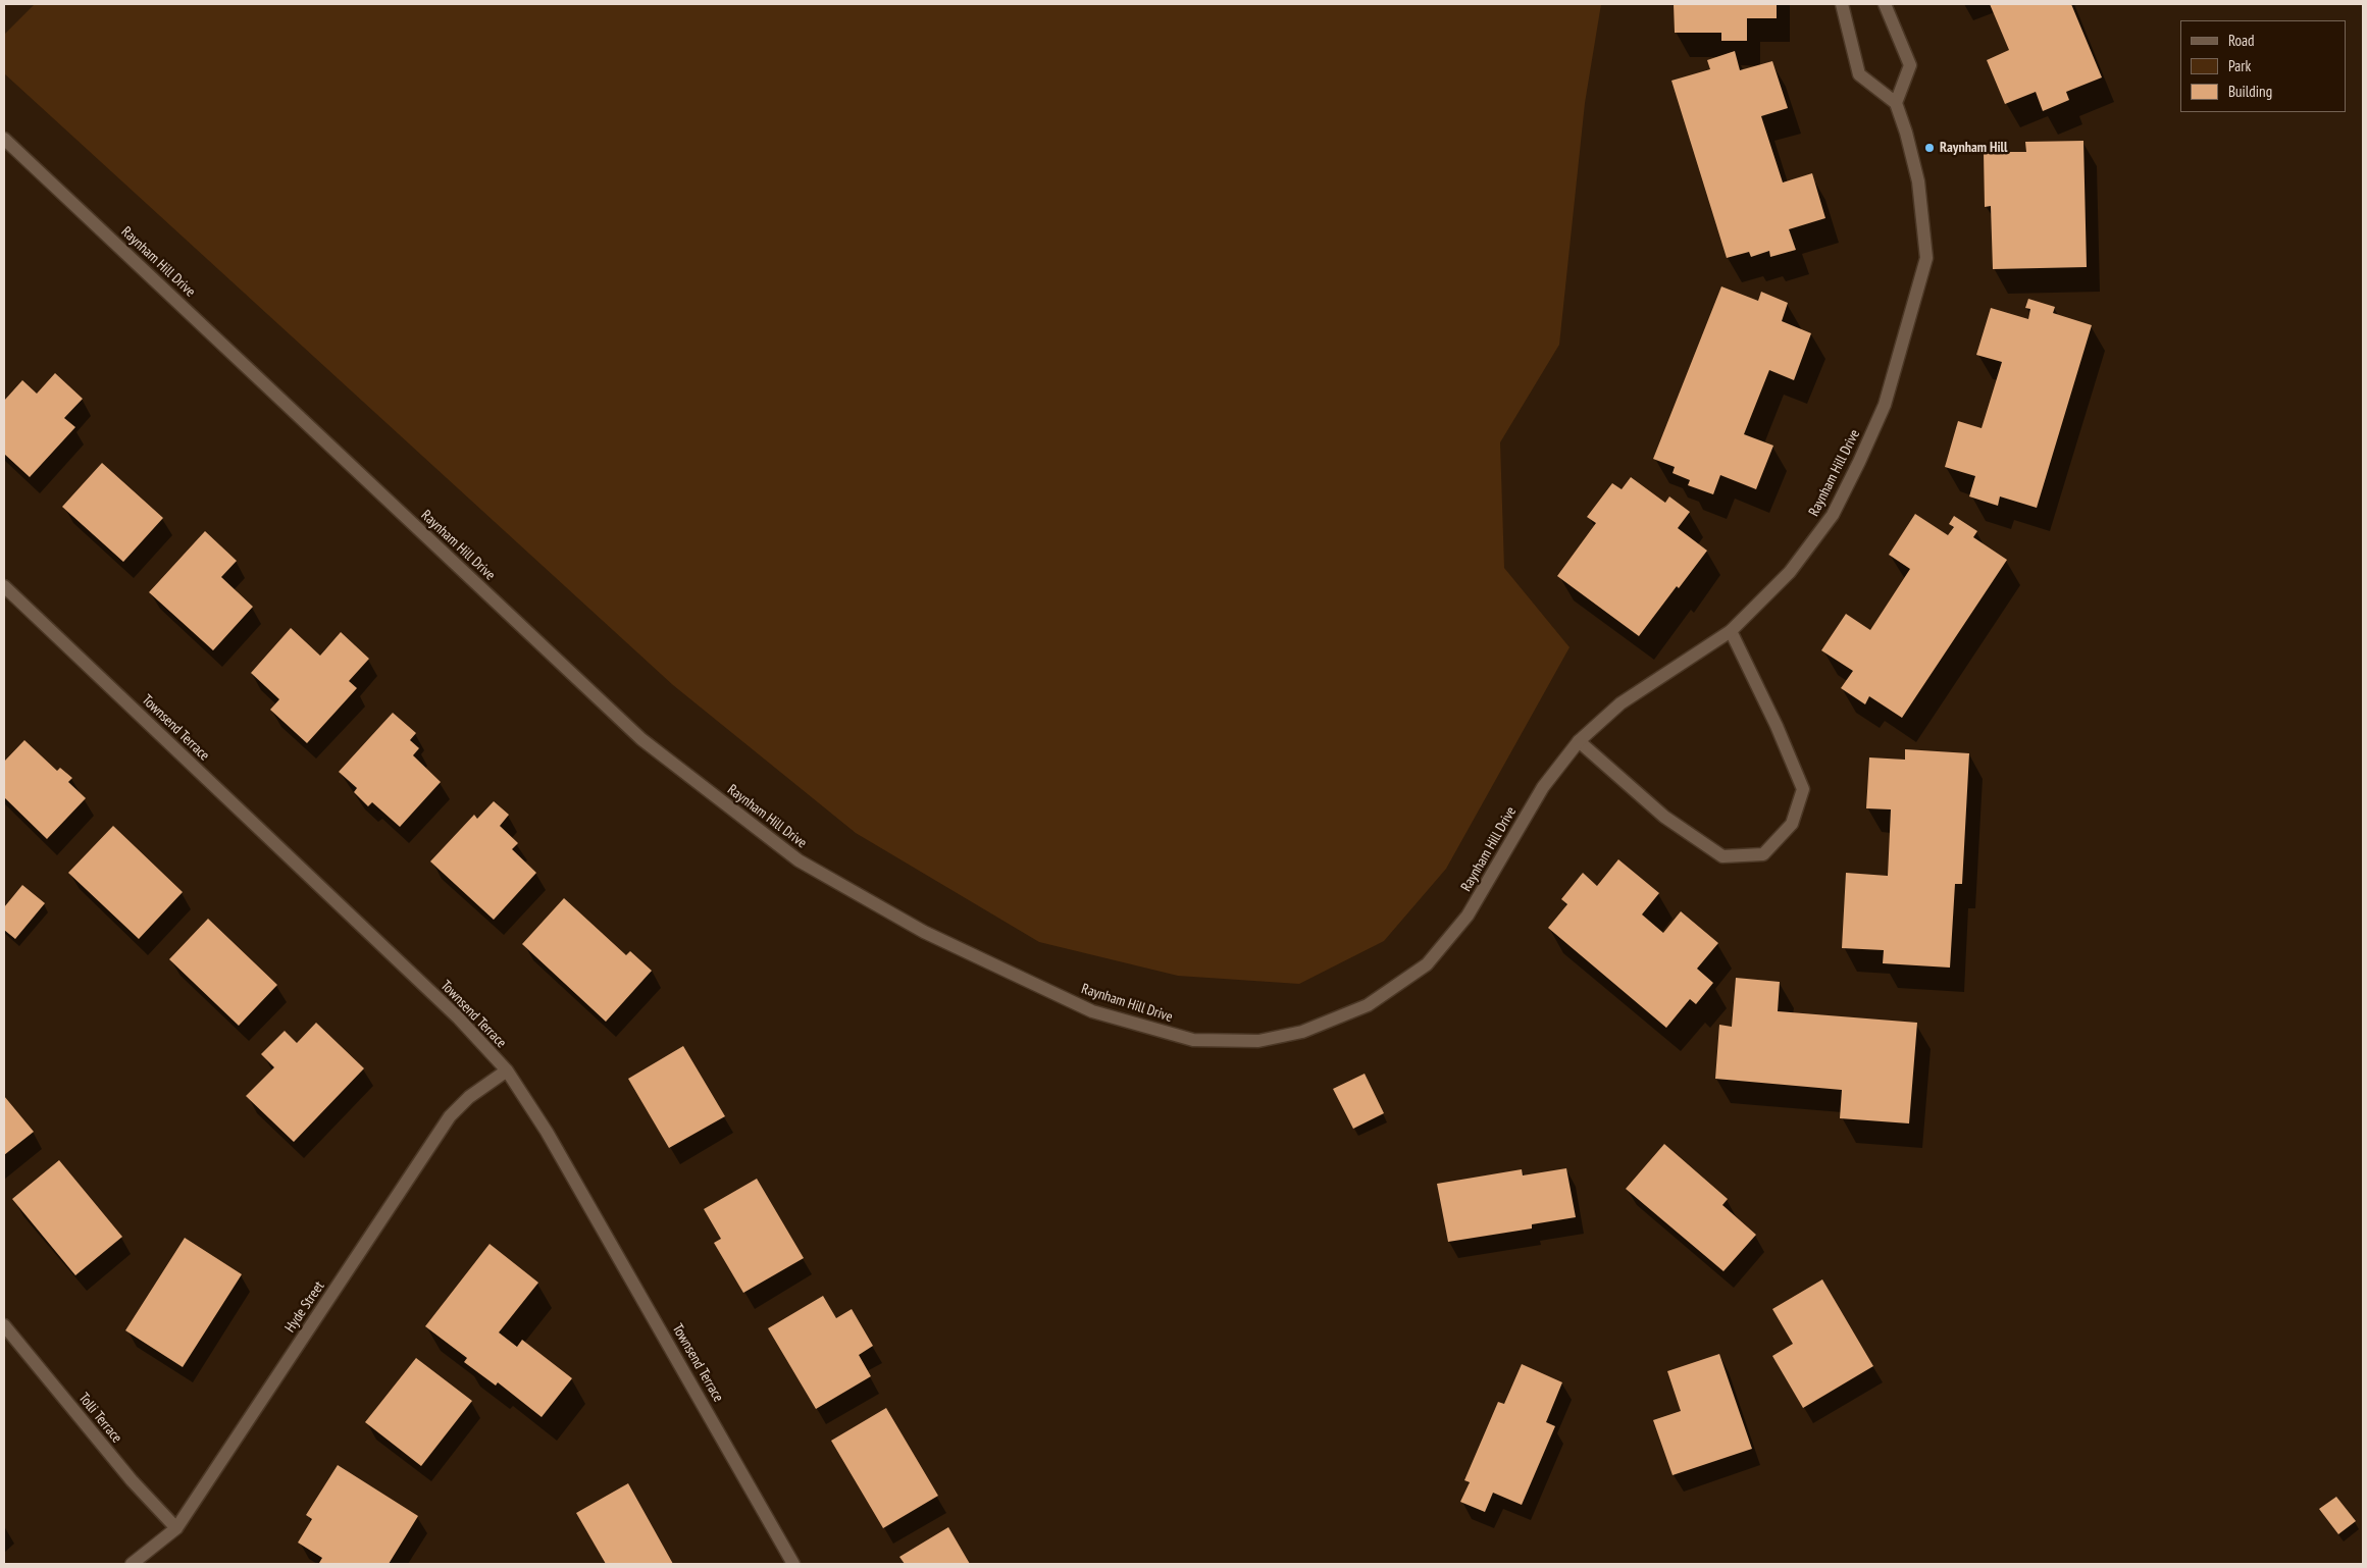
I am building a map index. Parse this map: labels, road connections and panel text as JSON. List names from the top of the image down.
{
  "streets": {
    "street": [
      "Raynham Hill Drive",
      "Townsend Terrace",
      "Hyde Street",
      "Tolli Terrace"
    ]
  },
  "crossings": [
    ["Townsend Terrace", "Hyde Street"],
    ["Hyde Street", "Tolli Terrace"]
  ],
  "places": ["Raynham Hill"],
  "legend": ["Road", "Park", "Building"]
}
